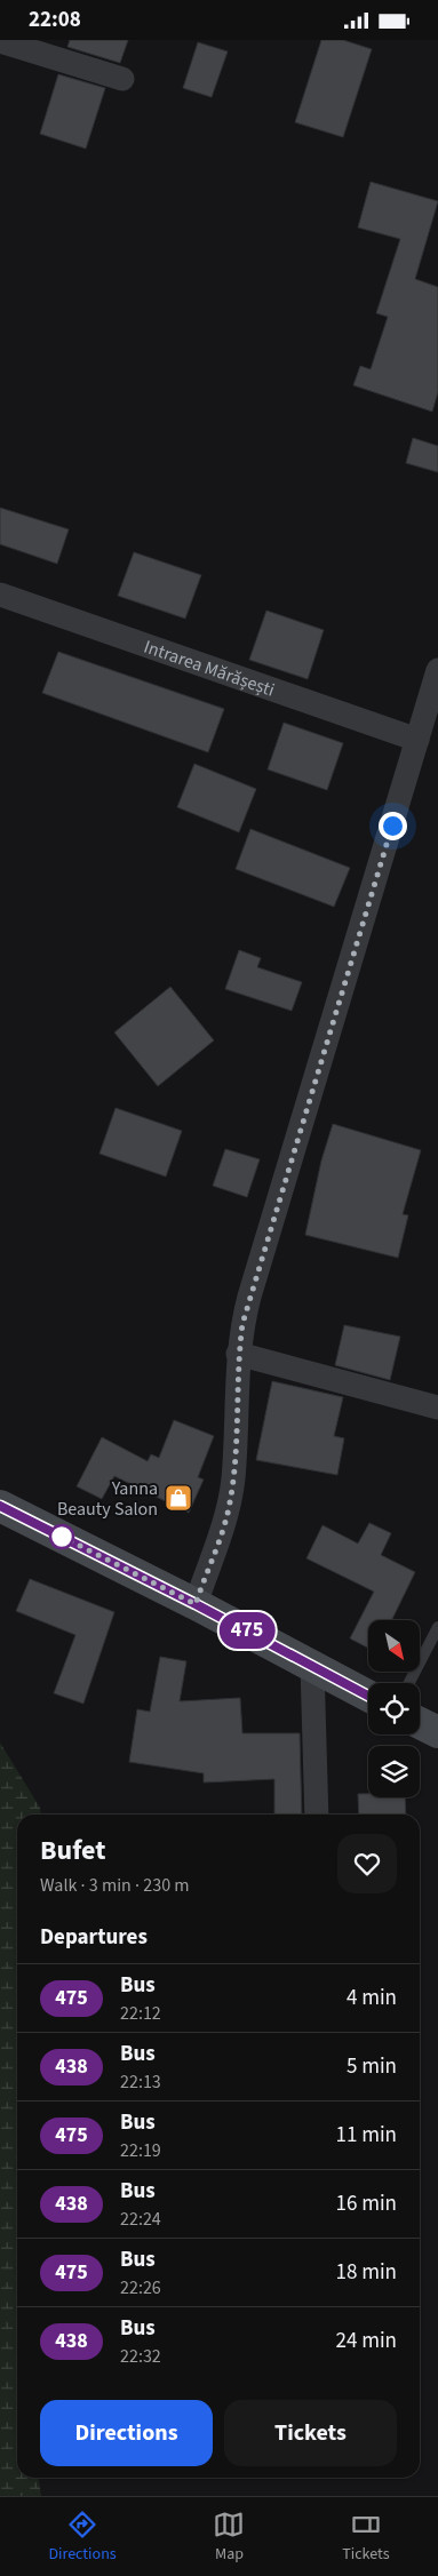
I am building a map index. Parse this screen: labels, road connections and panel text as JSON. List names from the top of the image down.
{
  "streets": {
    "street": ["Intrarea Mărășești"]
  },
  "places": {
    "shop": ["Yanna Beauty Salon"]
  },
  "lines": ["bus line 475"],
  "north": "bottom right",
  "page": {
    "status": "22:08",
    "on_map": "475",
    "heading": [
      ["Bufet", "Walk · 3 min · 230 m"],
      "Departures"
    ],
    "list": [
      {
        "mark": "475",
        "name": "Bus",
        "note": "22:12",
        "value": "4 min"
      },
      {
        "mark": "438",
        "name": "Bus",
        "note": "22:13",
        "value": "5 min"
      },
      {
        "mark": "475",
        "name": "Bus",
        "note": "22:19",
        "value": "11 min"
      },
      {
        "mark": "438",
        "name": "Bus",
        "note": "22:24",
        "value": "16 min"
      },
      {
        "mark": "475",
        "name": "Bus",
        "note": "22:26",
        "value": "18 min"
      },
      {
        "mark": "438",
        "name": "Bus",
        "note": "22:32",
        "value": "24 min"
      }
    ],
    "buttons": ["Directions", "Tickets"],
    "tabs": ["Directions", "Map", "Tickets"]
  }
}
